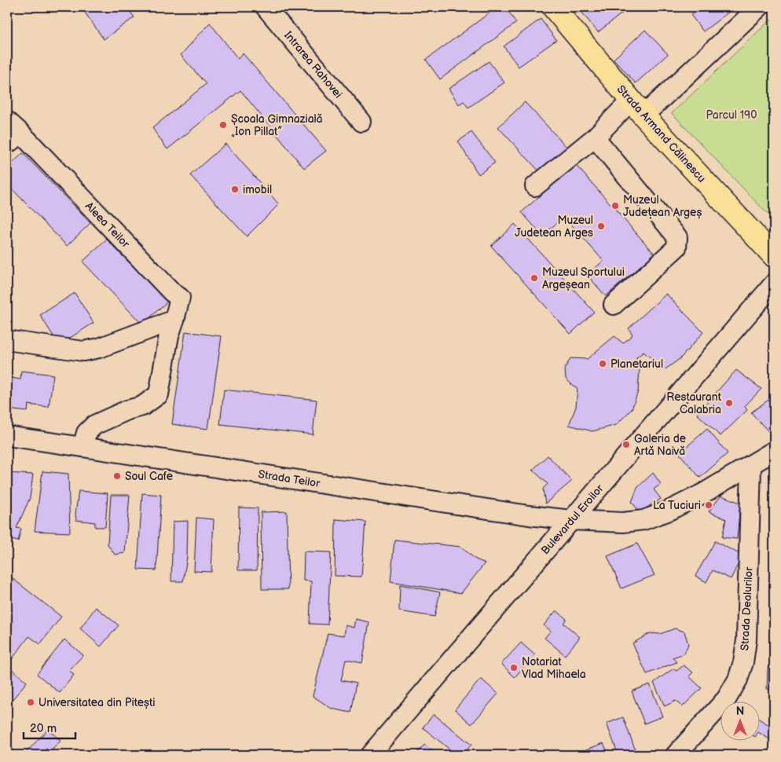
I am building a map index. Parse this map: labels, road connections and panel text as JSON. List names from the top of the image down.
{
  "streets": {
    "main road": ["Strada Armand Călinescu"],
    "street": [
      "Intrarea Rahovei",
      "Aleea Teilor",
      "Strada Teilor",
      "Bulevardul Eroilor",
      "Strada Dealurilor"
    ]
  },
  "crossings": [
    ["Aleea Teilor", "Strada Teilor"],
    ["Strada Teilor", "Bulevardul Eroilor"],
    ["Strada Teilor", "Strada Dealurilor"]
  ],
  "parks": ["Parcul 190"],
  "places": [
    "Școala Gimnazială „Ion Pillat”",
    "imobil",
    "Muzeul Județean Argeș",
    "Muzeul Judetean Arges",
    "Muzeul Sportului Argeșean",
    "Planetariul",
    "Restaurant Calabria",
    "Galeria de Artă Naivă",
    "Soul Cafe",
    "La Tuciuri",
    "Notariat Vlad Mihaela",
    "Universitatea din Pitești"
  ],
  "scale_bar": "20 m",
  "north": "top"
}
